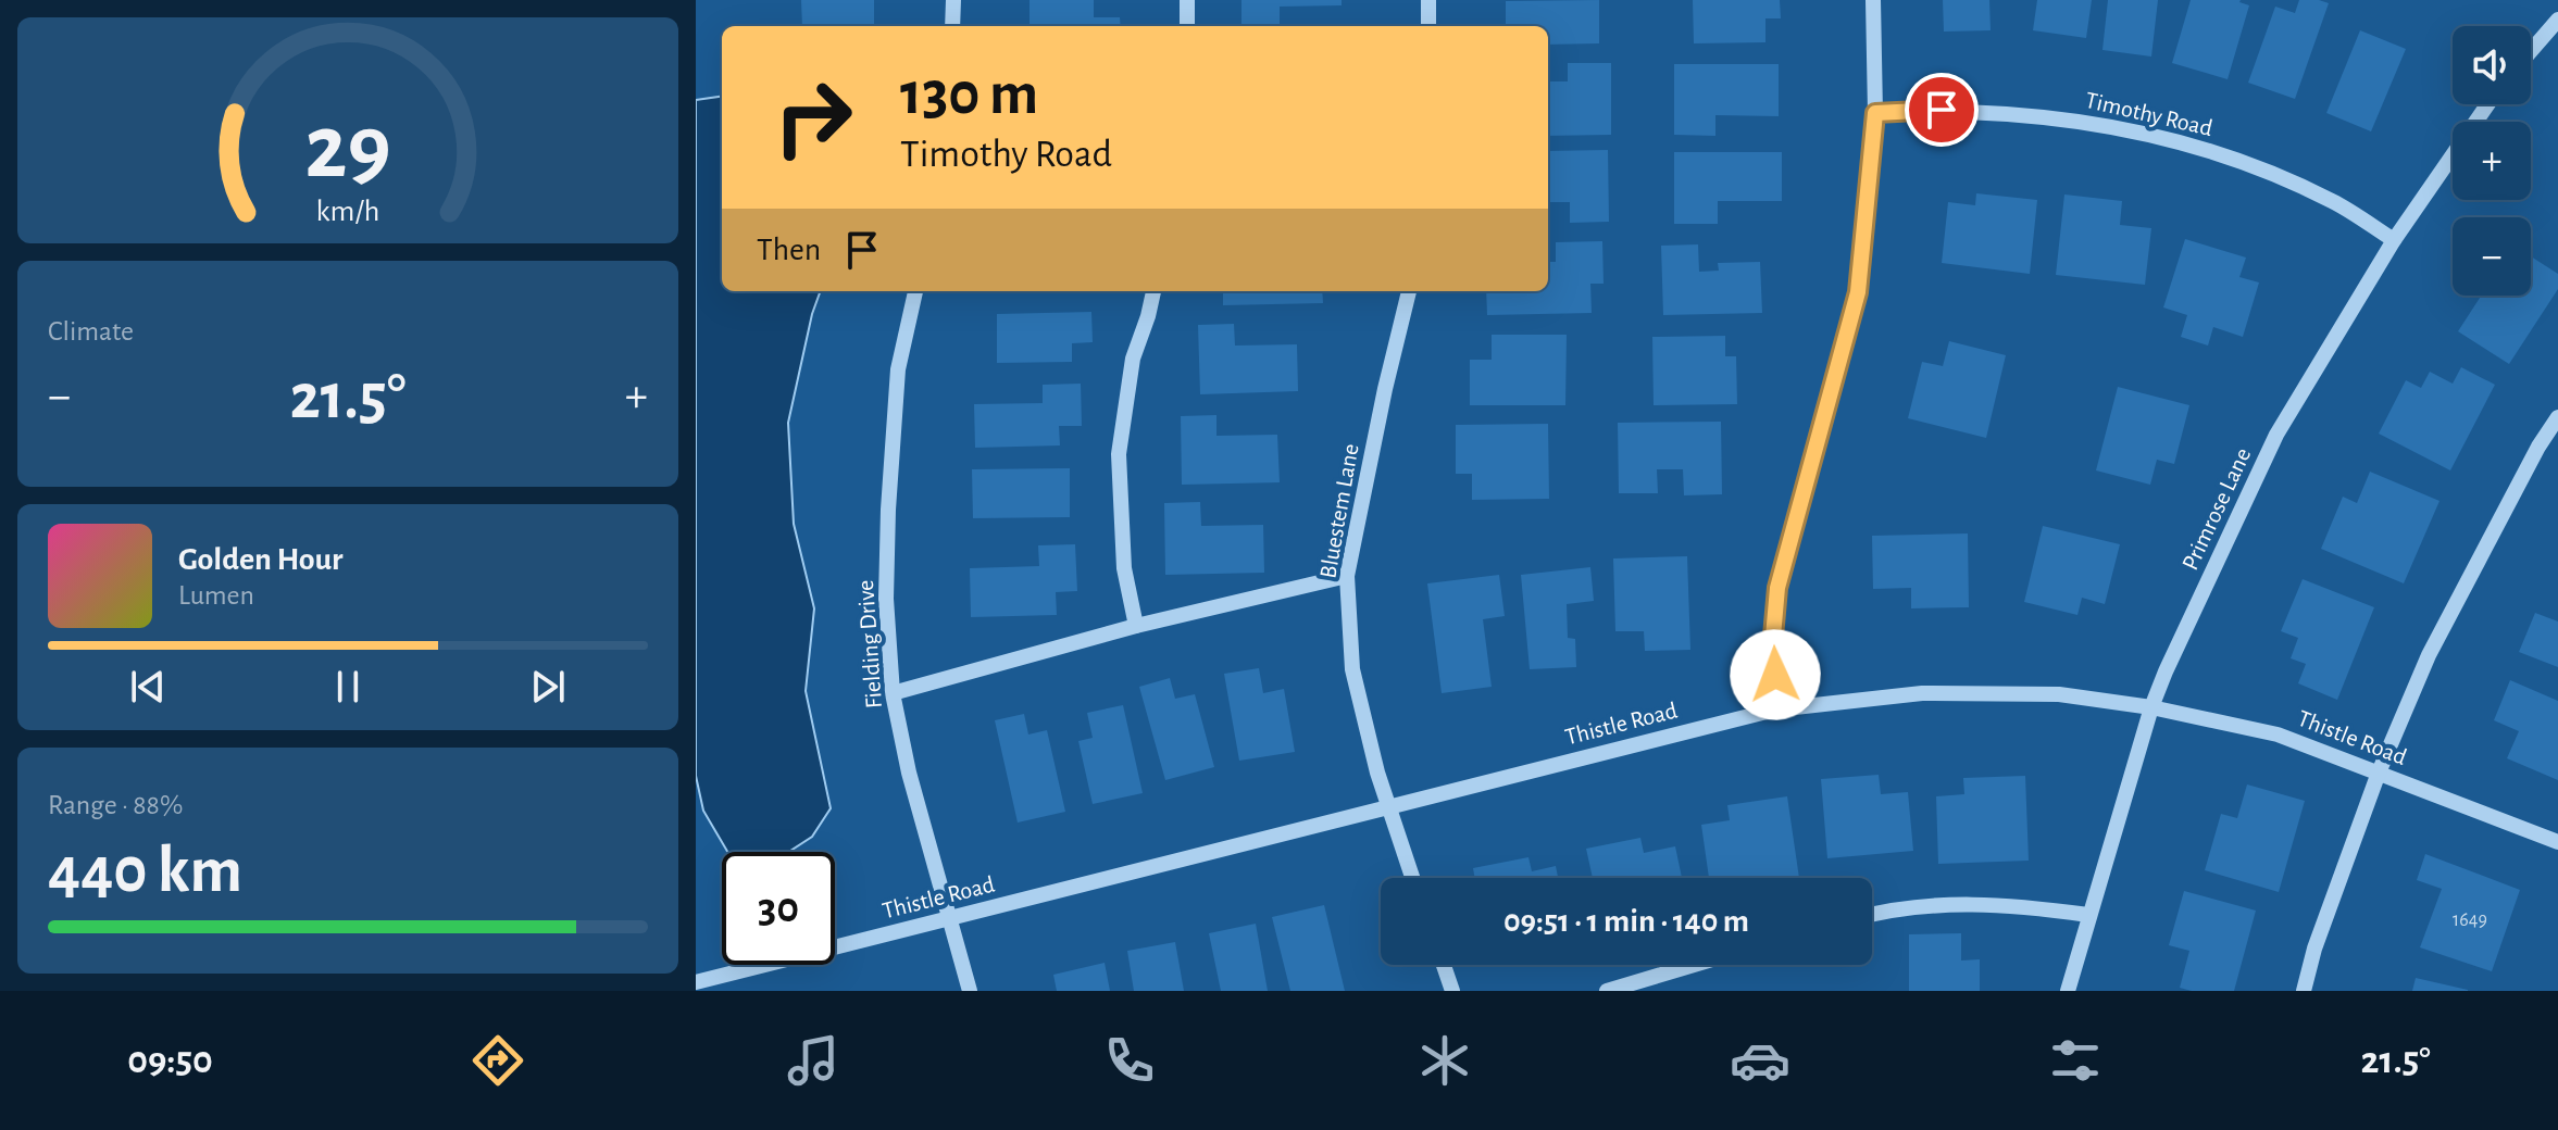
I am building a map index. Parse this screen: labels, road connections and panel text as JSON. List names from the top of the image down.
{
  "streets": {
    "street": [
      "Timothy Road",
      "Primrose Lane",
      "Bluestem Lane",
      "Fielding Drive",
      "Thistle Road"
    ]
  },
  "crossings": [
    ["Timothy Road", "Primrose Lane"],
    ["Primrose Lane", "Thistle Road"],
    ["Bluestem Lane", "Thistle Road"],
    ["Fielding Drive", "Thistle Road"]
  ],
  "house_numbers": ["1649"],
  "page": {
    "map_buttons": ["+", "−"],
    "turn": ["130 m", "Timothy Road"],
    "then": "Then",
    "tile": [
      "Climate",
      ["Range · 88%", "440 km"]
    ],
    "heat": ["−", "21.5°", "+"],
    "song": ["Golden Hour", "Lumen"],
    "limit": "30",
    "trip": "09:51 · 1 min · 140 m",
    "tabs": ["09:50", "21.5°"],
    "gauge": ["29", "km/h"]
  }
}
